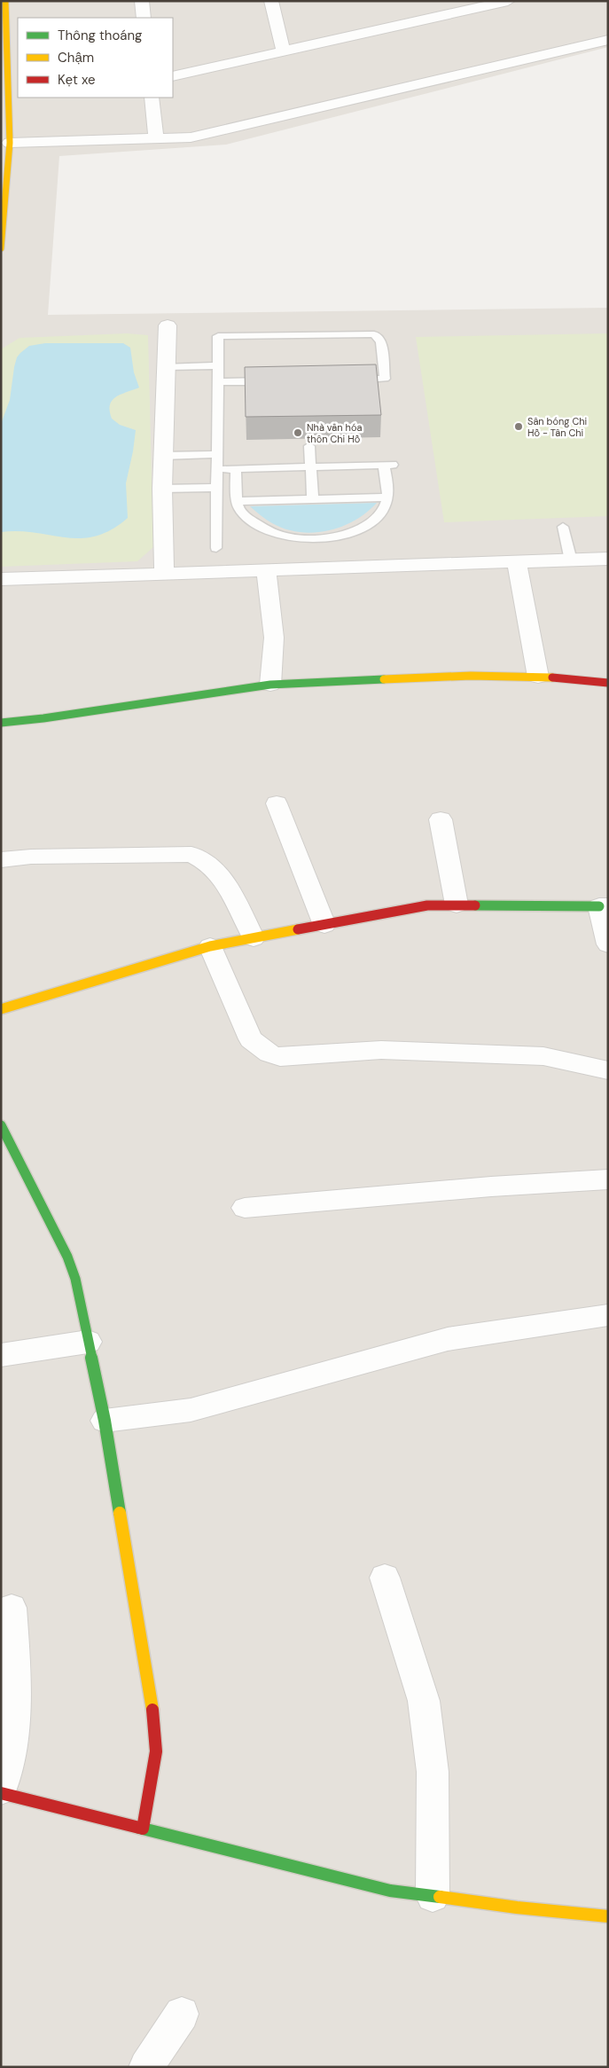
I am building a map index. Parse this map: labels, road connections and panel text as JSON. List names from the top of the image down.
{
  "places": ["Sân bóng Chi Hồ - Tân Chi", "Nhà văn hóa thôn Chi Hồ"],
  "legend": ["Thông thoáng", "Chậm", "Kẹt xe"]
}
